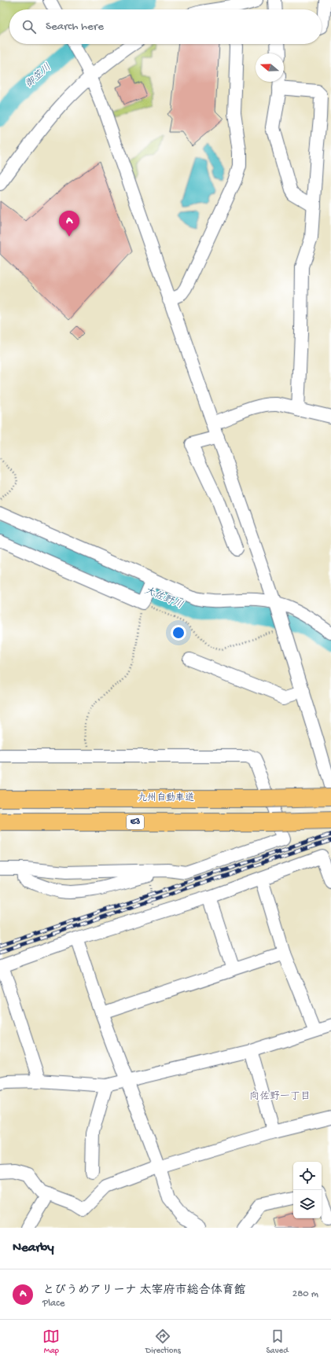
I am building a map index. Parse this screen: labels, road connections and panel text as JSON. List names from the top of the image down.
{
  "streets": {
    "highway": ["九州自動車道", "E3"]
  },
  "districts": ["向佐野一丁目"],
  "water": ["御笠川", "大佐野川"],
  "north": "left",
  "page": {
    "search": "Search here",
    "pins": "A",
    "heading": "Nearby",
    "list": [
      {
        "mark": "A",
        "name": "とびうめアリーナ 太宰府市総合体育館",
        "note": "Place",
        "value": "280 m"
      }
    ],
    "nav": ["Map", "Directions", "Saved"]
  }
}
